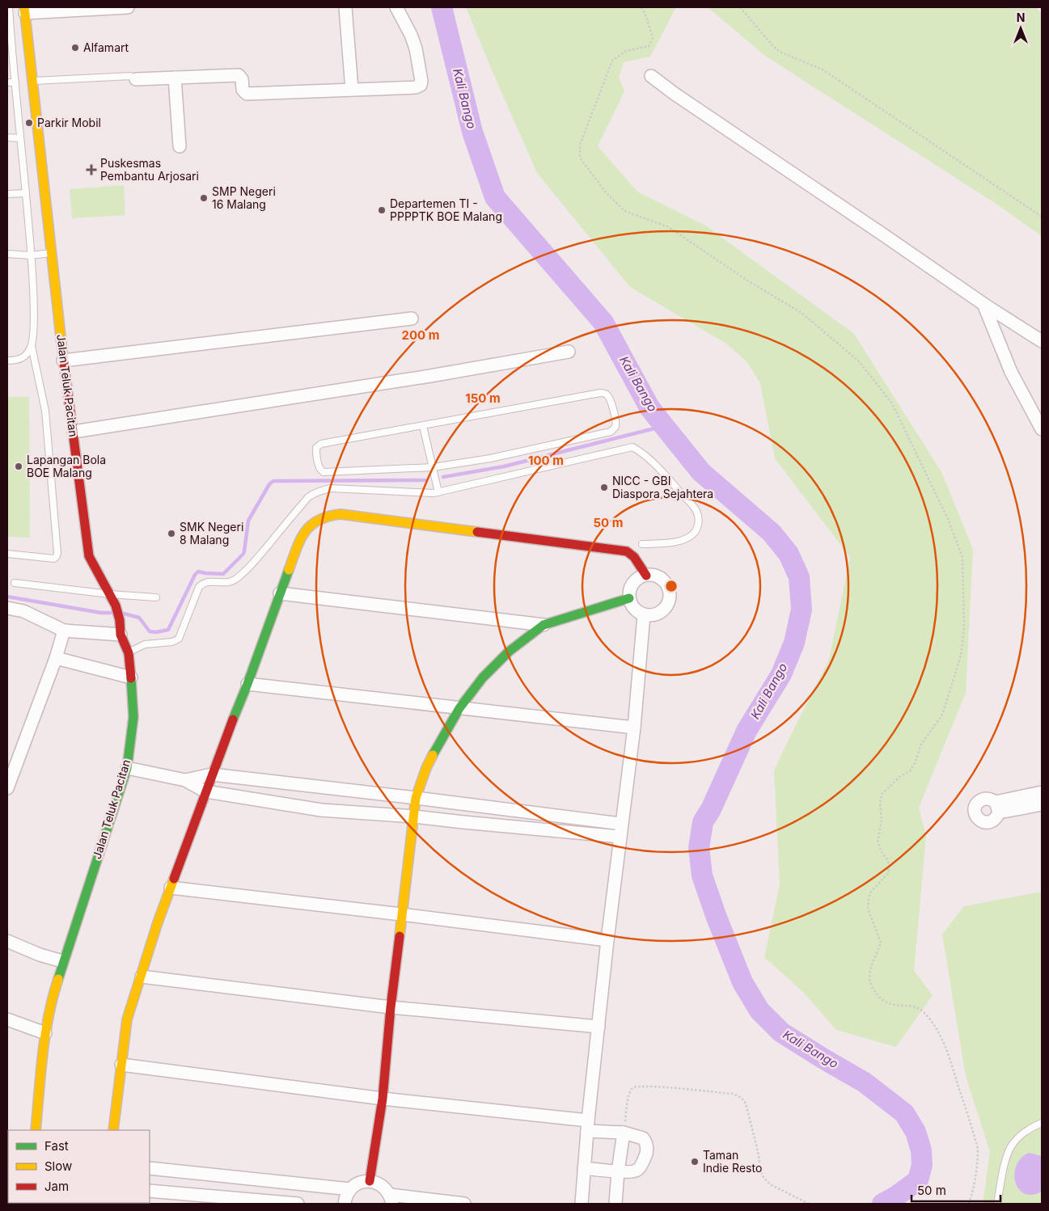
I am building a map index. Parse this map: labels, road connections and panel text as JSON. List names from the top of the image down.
{
  "streets": {
    "street": ["Jalan Teluk Pacitan"]
  },
  "water": ["Kali Bango"],
  "places": {
    "other": [
      "Alfamart",
      "Parkir Mobil",
      "SMP Negeri 16 Malang",
      "Departemen TI - PPPPTK BOE Malang",
      "Lapangan Bola BOE Malang",
      "NICC - GBI Diaspora Sejahtera",
      "SMK Negeri 8 Malang",
      "Taman Indie Resto"
    ],
    "health": ["Puskesmas Pembantu Arjosari"]
  },
  "legend": ["Fast", "Slow", "Jam"],
  "scale_bar": "50 m",
  "north": "top",
  "rings": [
    "200 m",
    "150 m",
    "100 m",
    "50 m"
  ]
}
